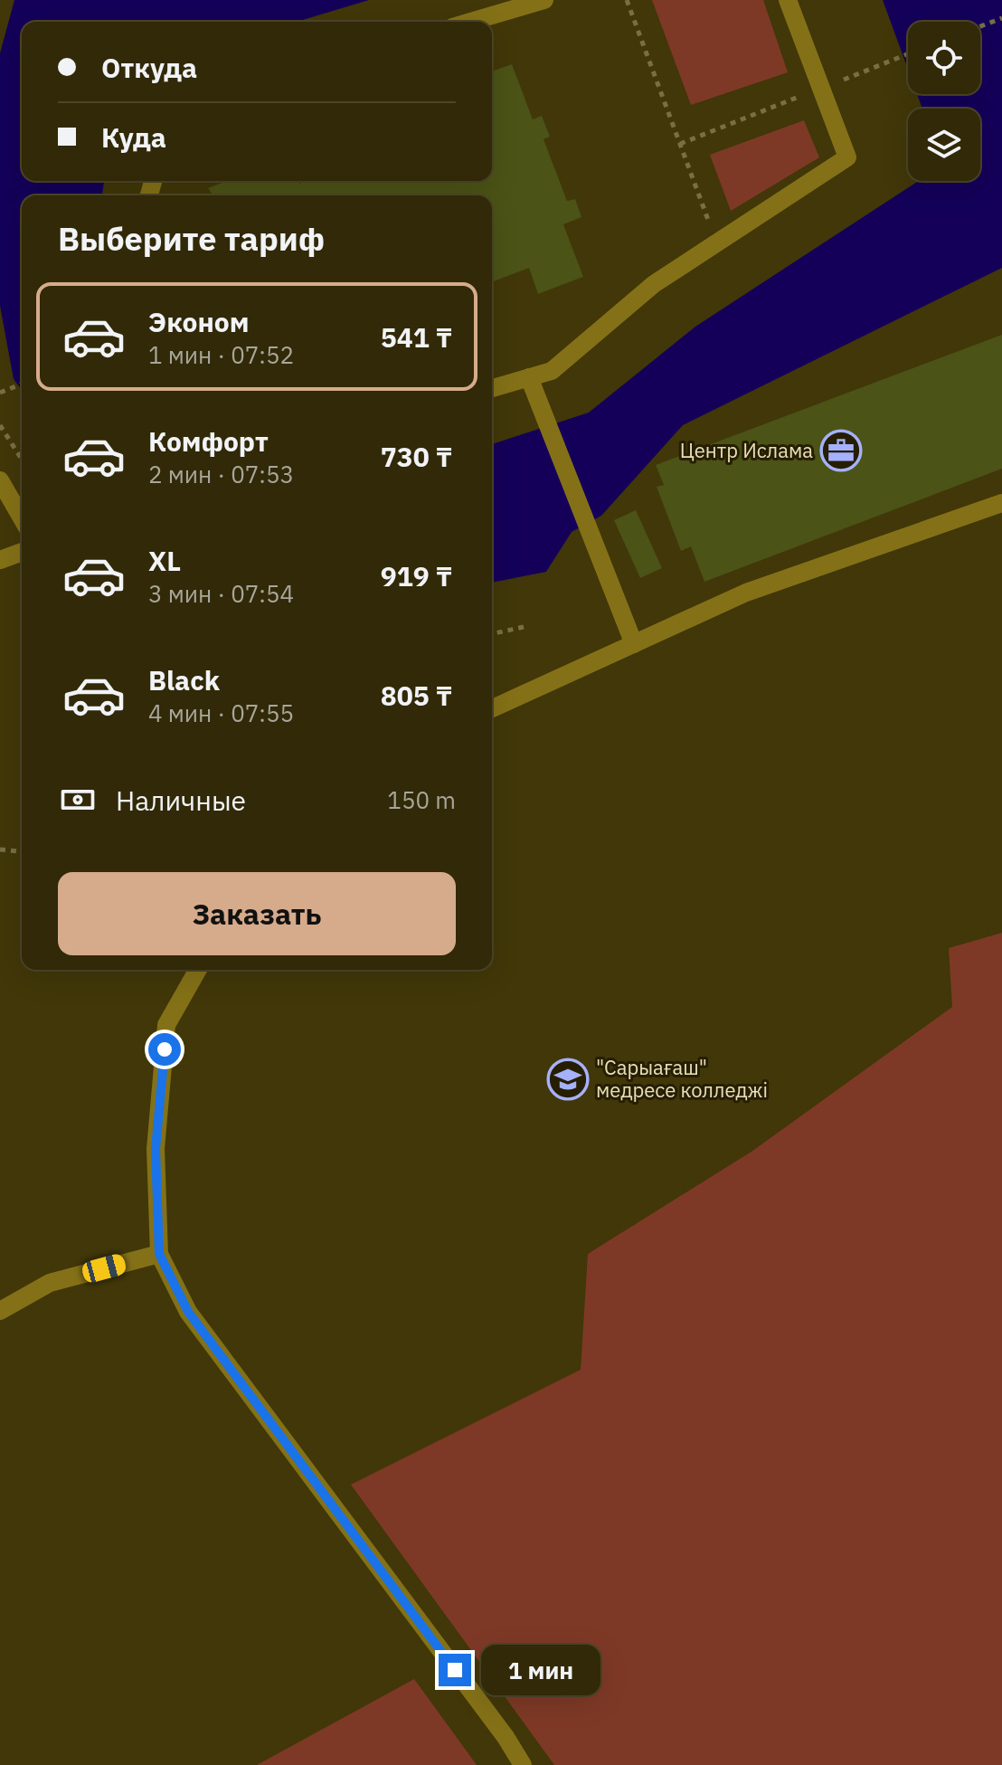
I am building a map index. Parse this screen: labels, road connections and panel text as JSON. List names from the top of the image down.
{
  "places": {
    "office": ["Центр Ислама"],
    "school or university": ["\"Сарыағаш\" медресе колледжі"]
  },
  "page": {
    "banner": ["Откуда", "Куда"],
    "heading": "Выберите тариф",
    "list": [
      {
        "name": "Эконом",
        "note": "1 мин · 07:52",
        "value": "541 ₸"
      },
      {
        "name": "Комфорт",
        "note": "2 мин · 07:53",
        "value": "730 ₸"
      },
      {
        "name": "XL",
        "note": "3 мин · 07:54",
        "value": "919 ₸"
      },
      {
        "name": "Black",
        "note": "4 мин · 07:55",
        "value": "805 ₸"
      }
    ],
    "pay": ["Наличные", "150 m"],
    "buttons": "Заказать",
    "bubble": "1 мин"
  }
}
